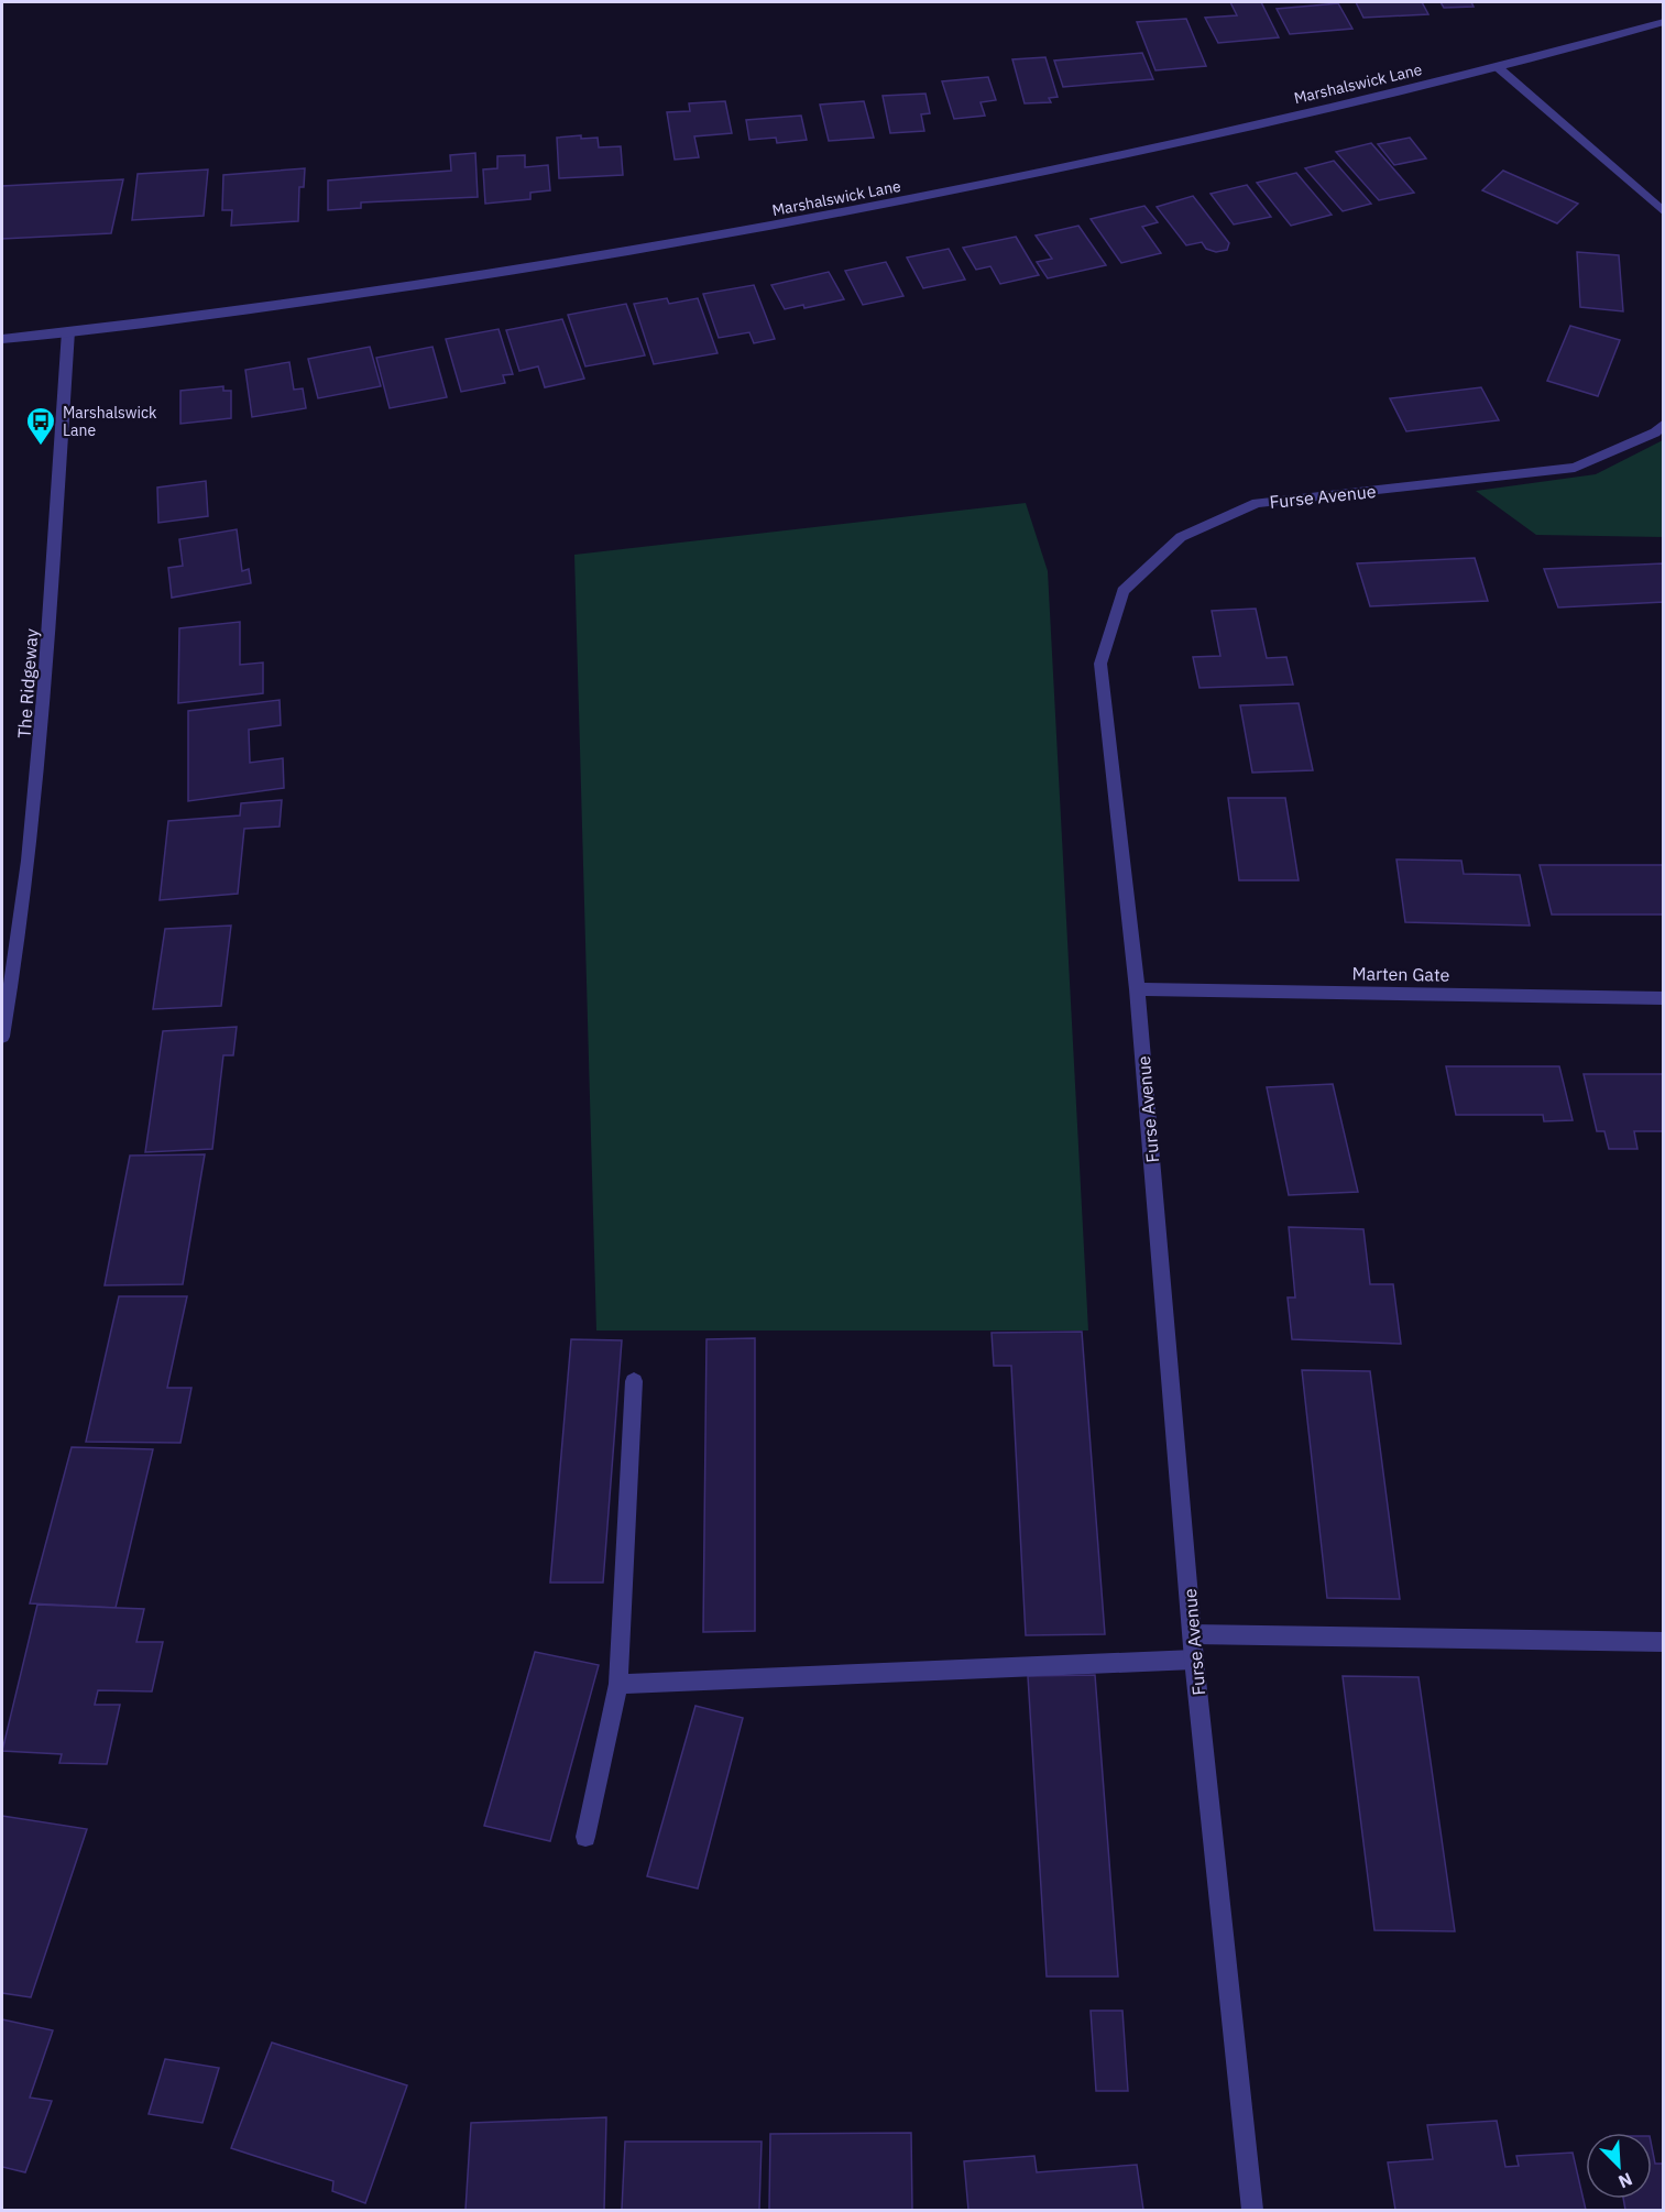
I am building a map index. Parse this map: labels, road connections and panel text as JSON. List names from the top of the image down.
{
  "streets": {
    "street": [
      "Marshalswick Lane",
      "Furse Avenue",
      "The Ridgeway",
      "Marten Gate"
    ]
  },
  "crossings": [
    ["Marshalswick Lane", "The Ridgeway"],
    ["Furse Avenue", "Marten Gate"]
  ],
  "places": {
    "bus stop": ["Marshalswick Lane"]
  },
  "north": "bottom right"
}
